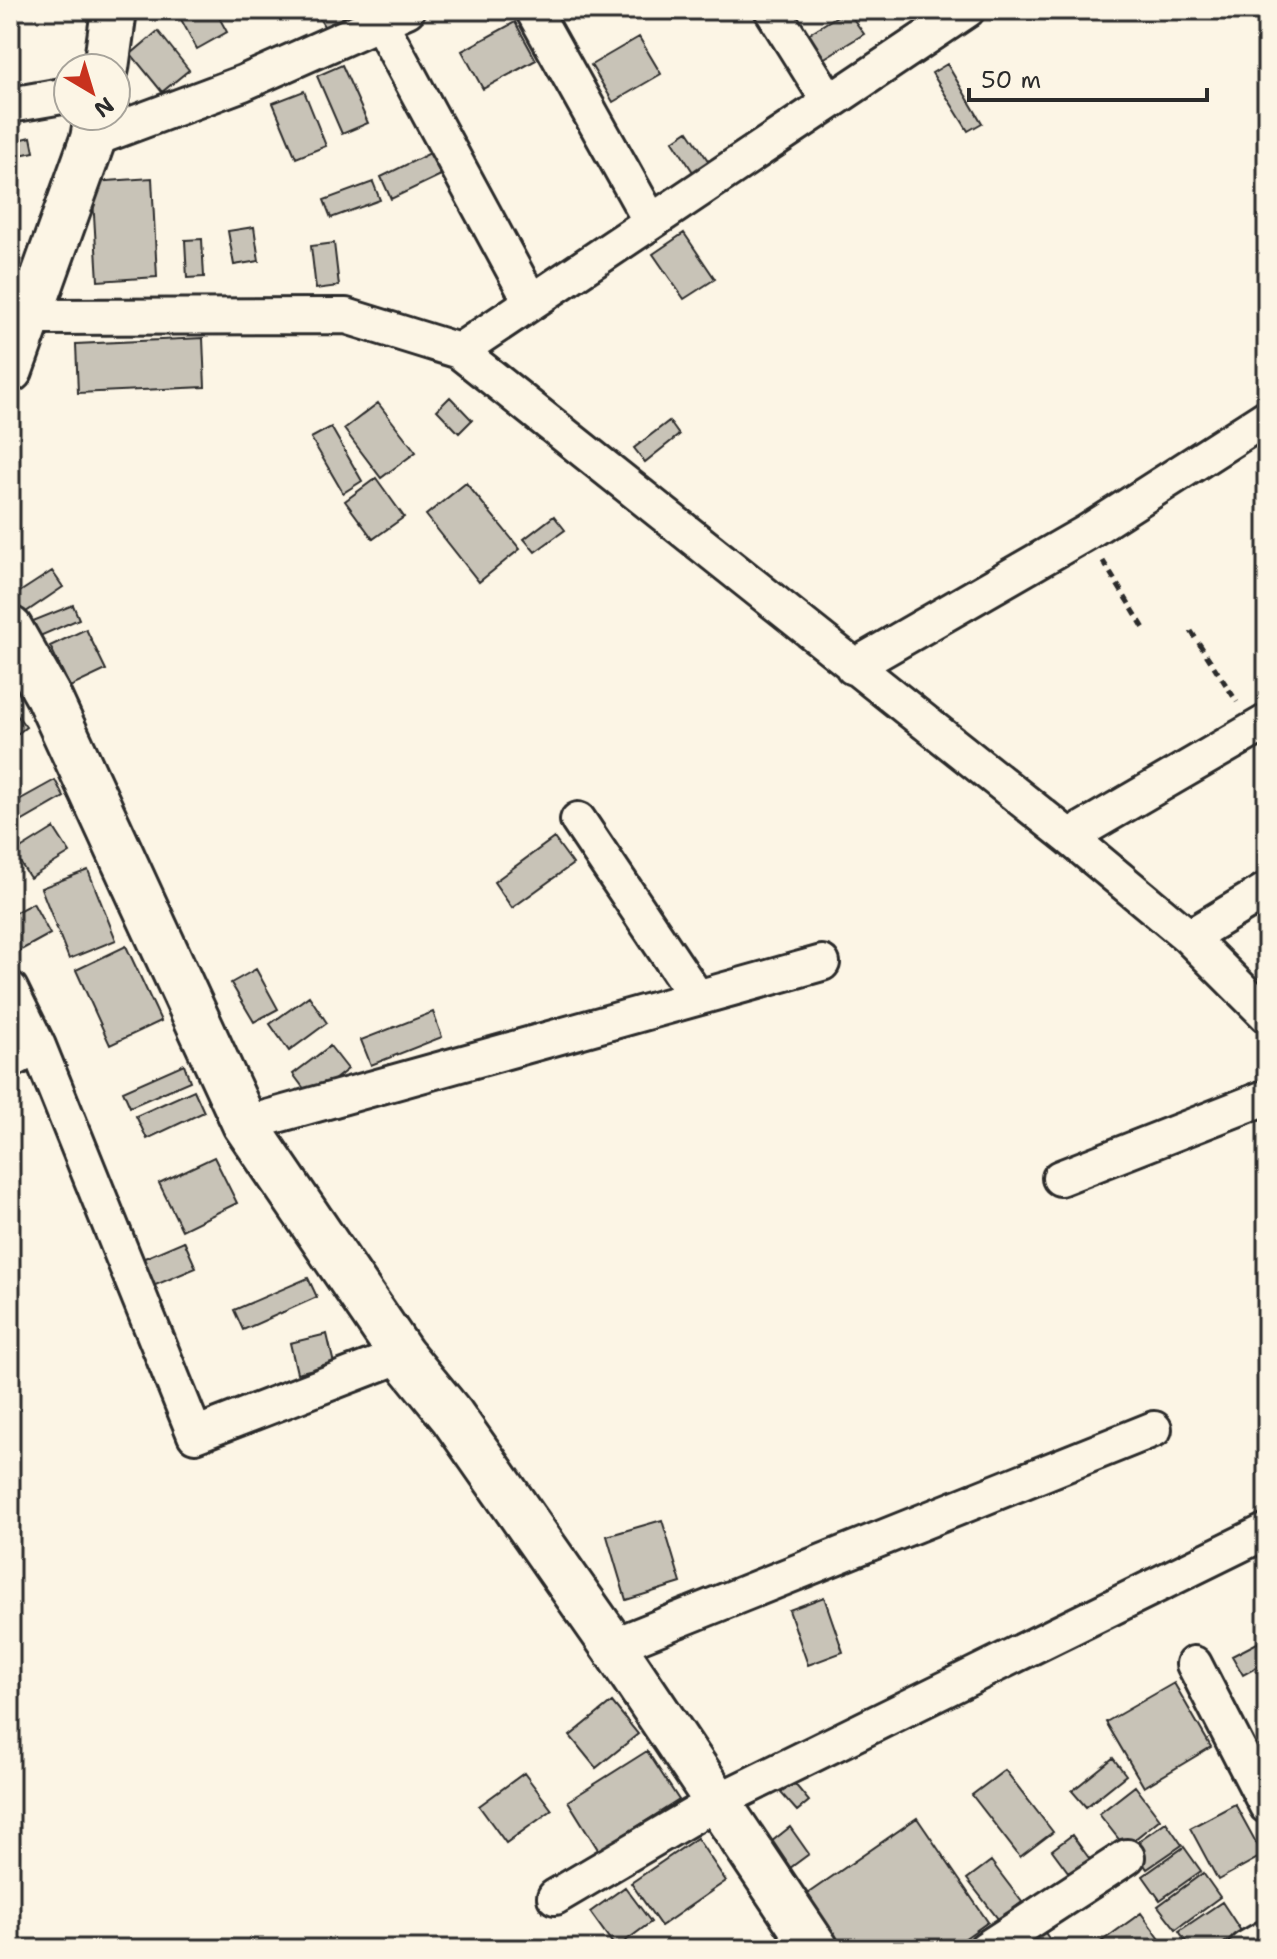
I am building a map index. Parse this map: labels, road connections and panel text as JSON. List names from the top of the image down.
{
  "scale_bar": "50 m",
  "north": "bottom right"
}
